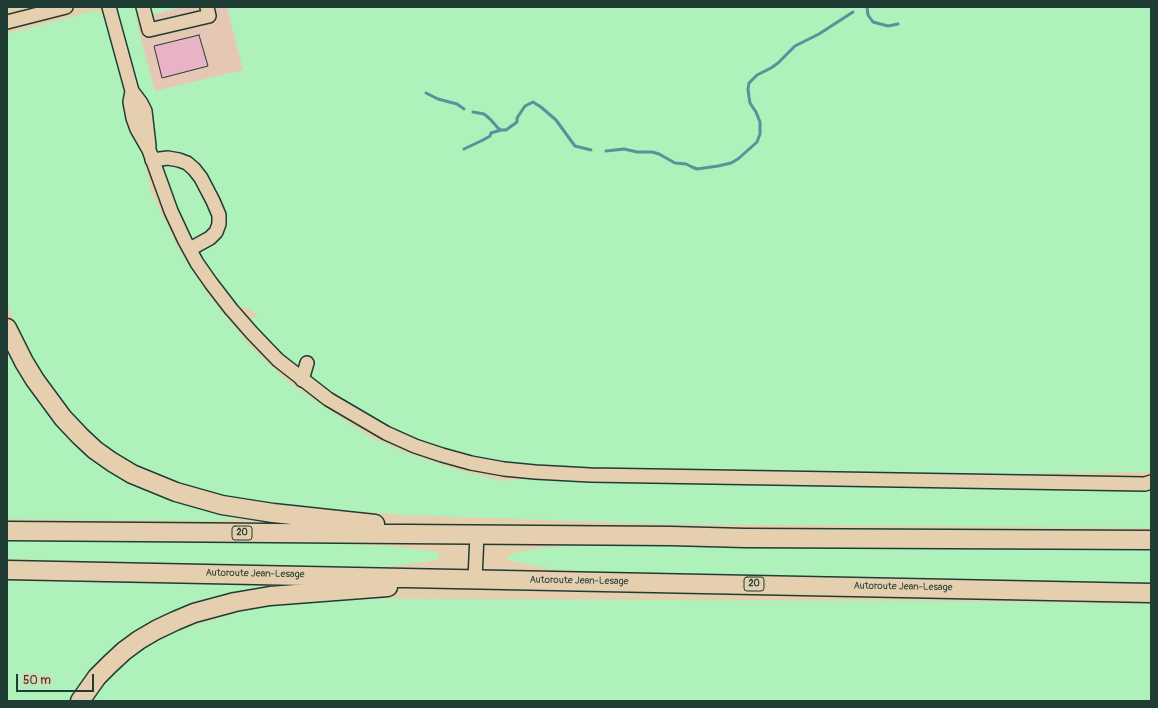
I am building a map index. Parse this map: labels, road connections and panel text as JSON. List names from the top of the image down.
{
  "streets": {
    "highway": ["20", "Autoroute Jean-Lesage"]
  },
  "scale_bar": "50 m"
}
